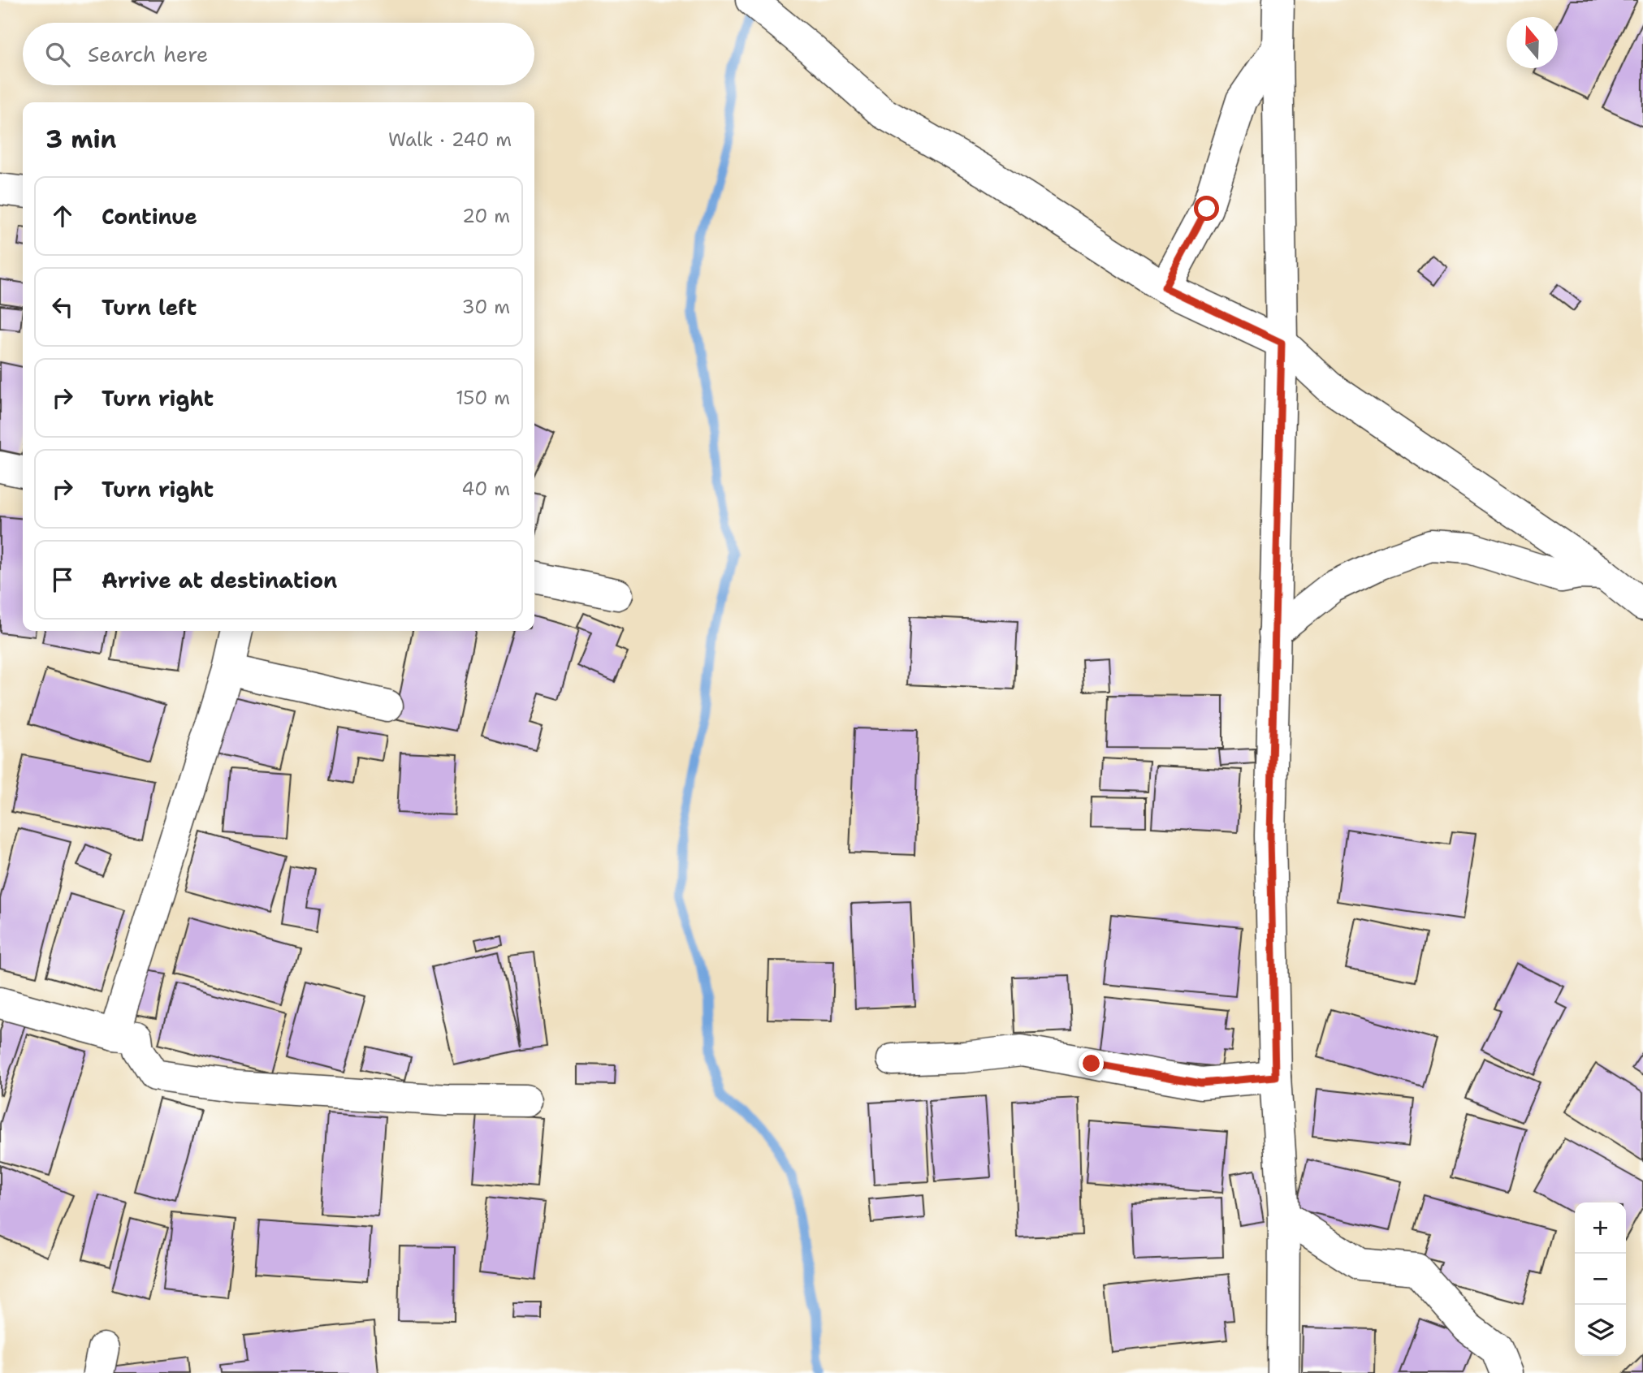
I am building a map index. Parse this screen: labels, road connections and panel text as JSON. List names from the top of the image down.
{
  "north": "top",
  "page": {
    "search": "Search here",
    "heading": ["3 min", "Walk · 240 m"],
    "list": [
      ["Continue", "20 m"],
      ["Turn left", "30 m"],
      ["Turn right", "150 m"],
      ["Turn right", "40 m"],
      "Arrive at destination"
    ],
    "map_buttons": ["+", "−"]
  }
}
